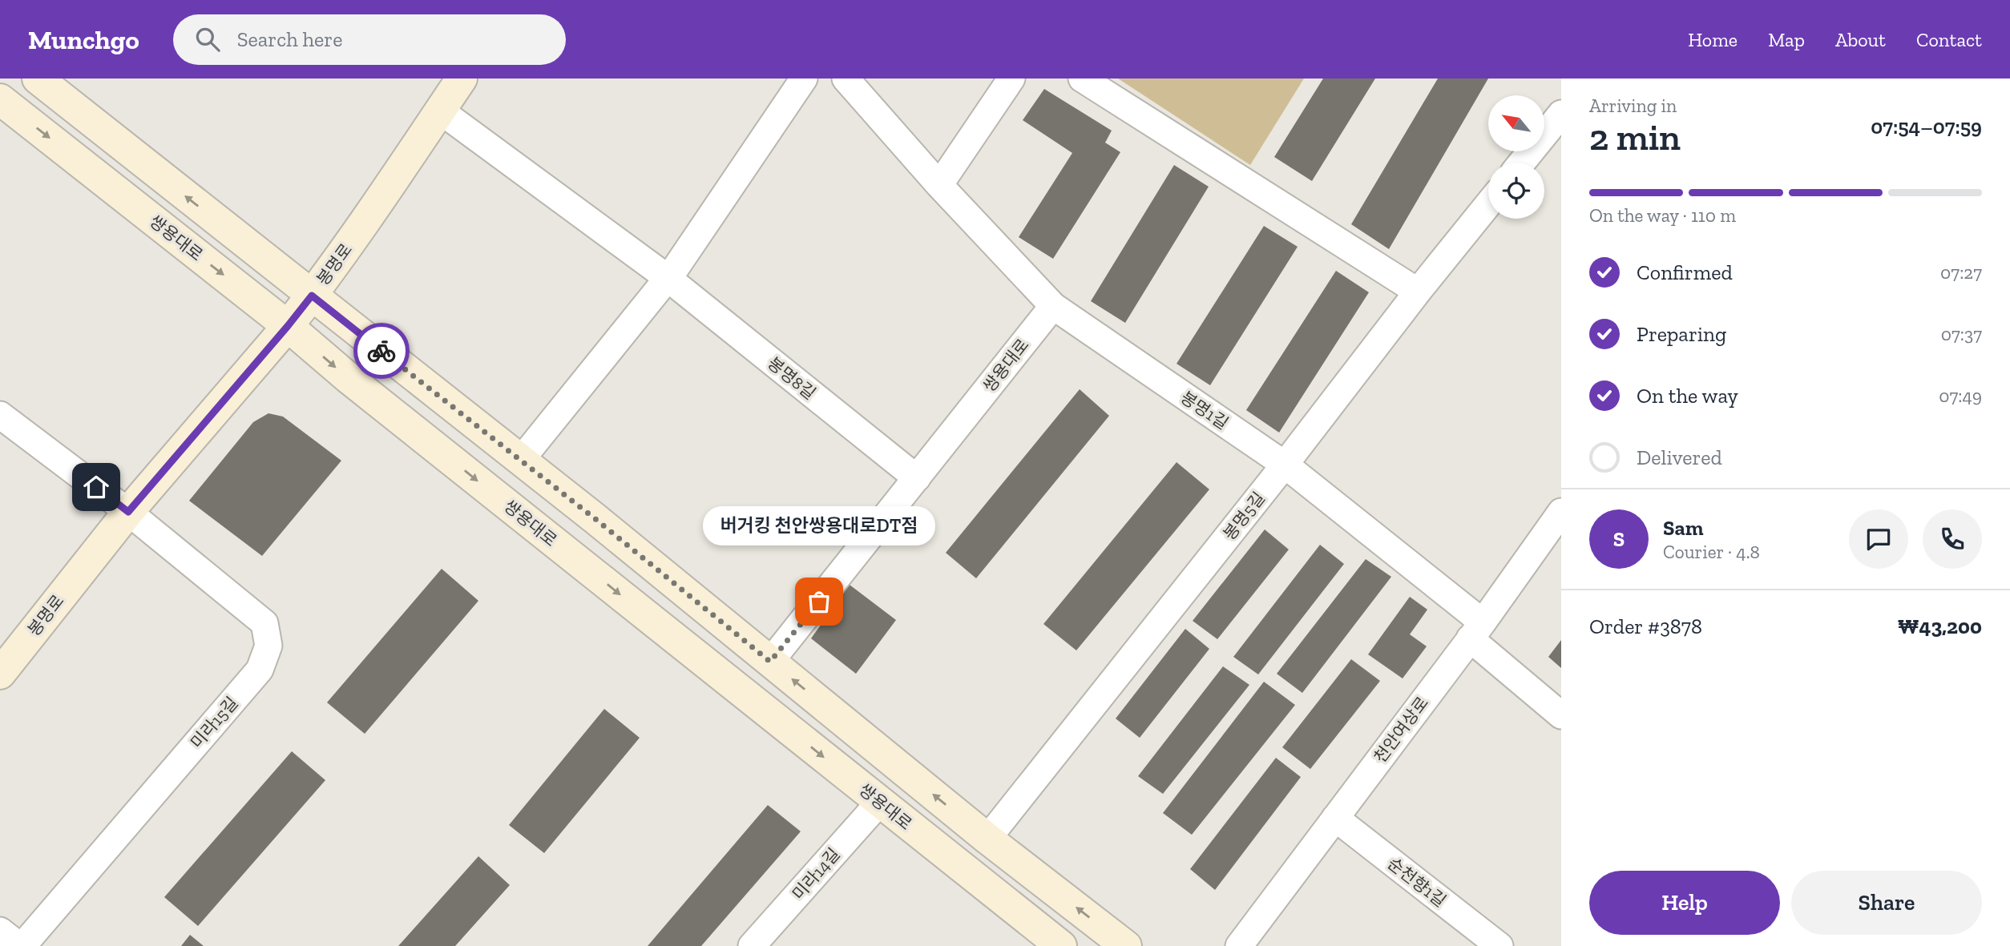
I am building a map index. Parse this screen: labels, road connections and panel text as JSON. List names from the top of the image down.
{
  "streets": {
    "main road": ["쌍용대로", "봉명로"],
    "street": [
      "봉명8길",
      "봉명1길",
      "봉명5길",
      "미라15길",
      "천안여상로",
      "미라14길",
      "순천향1길"
    ]
  },
  "crossings": [
    ["쌍용대로", "봉명로"],
    ["쌍용대로", "봉명8길"],
    ["쌍용대로", "봉명1길"],
    ["쌍용대로", "미라14길"],
    ["봉명로", "봉명8길"],
    ["봉명로", "미라15길"],
    ["봉명1길", "봉명5길"],
    ["봉명1길", "천안여상로"],
    ["천안여상로", "순천향1길"]
  ],
  "places": ["버거킹 천안쌍용대로DT점"],
  "north": "top left",
  "page": {
    "header": "Munchgo",
    "search": "Search here",
    "nav": [
      "Home",
      "Map",
      "About",
      "Contact"
    ],
    "heading": ["2 min", "Arriving in", "07:54–07:59"],
    "panel": [
      "Sam",
      "Courier · 4.8",
      "Order #3878",
      "₩43,200"
    ],
    "bar": "On the way · 110 m",
    "list": [
      ["Confirmed", "07:27"],
      ["Preparing", "07:37"],
      ["On the way", "07:49"],
      "Delivered"
    ],
    "bubble": "버거킹 천안쌍용대로DT점",
    "round": "S",
    "buttons": ["Help", "Share"]
  }
}
